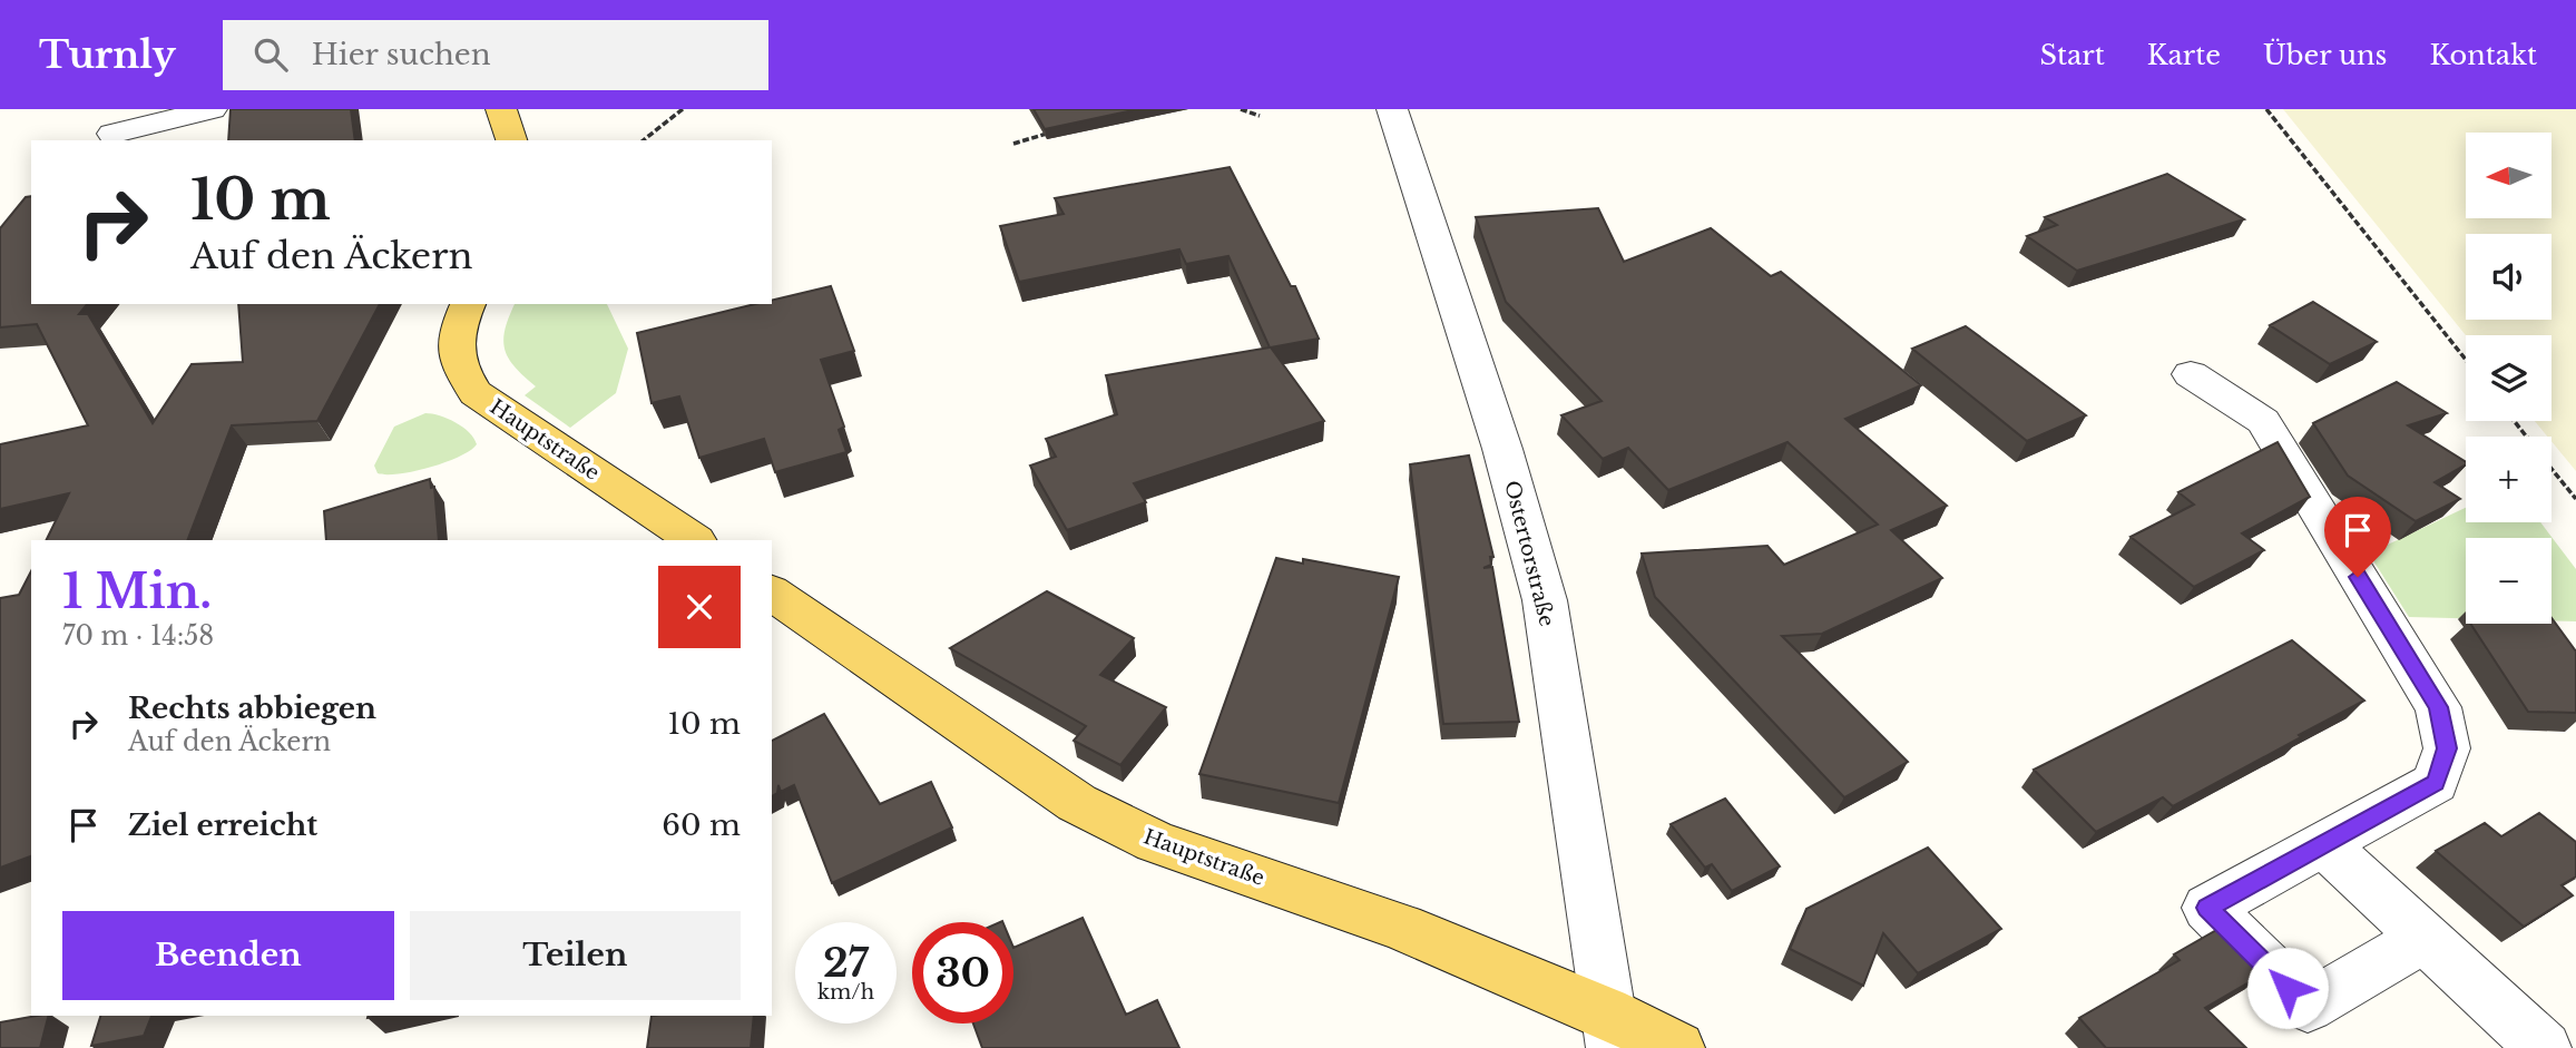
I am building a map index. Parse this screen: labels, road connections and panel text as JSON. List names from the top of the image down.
{
  "streets": {
    "main road": ["Hauptstraße"],
    "street": ["Ostertorstraße"]
  },
  "crossings": [
    ["Hauptstraße", "Ostertorstraße"]
  ],
  "north": "left",
  "page": {
    "header": "Turnly",
    "search": "Hier suchen",
    "nav": [
      "Start",
      "Karte",
      "Über uns",
      "Kontakt"
    ],
    "map_buttons": ["+", "−"],
    "turn": ["10 m", "Auf den Äckern"],
    "heading": ["1 Min.", "70 m · 14:58"],
    "list": [
      {
        "name": "Rechts abbiegen",
        "note": "Auf den Äckern",
        "value": "10 m"
      },
      {
        "name": "Ziel erreicht",
        "value": "60 m"
      }
    ],
    "buttons": ["Beenden", "Teilen"],
    "speed": "27 km/h",
    "limit": "30"
  }
}
